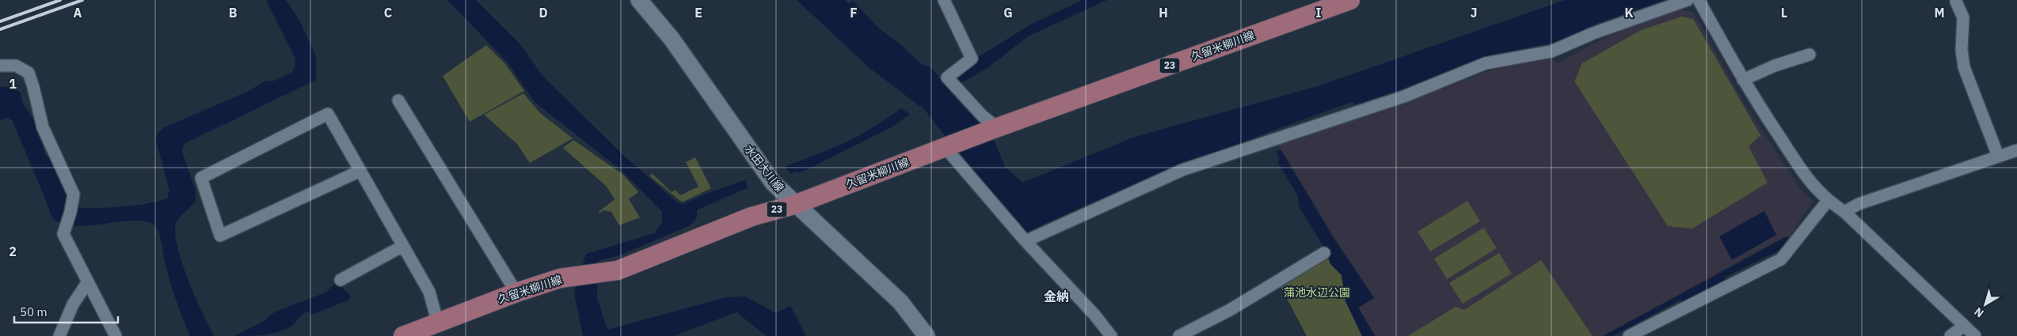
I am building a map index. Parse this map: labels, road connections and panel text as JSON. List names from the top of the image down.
{
  "streets": {
    "main road": ["久留米柳川線", "23", "水田大川線"]
  },
  "crossings": [
    ["久留米柳川線", "水田大川線"]
  ],
  "districts": ["金納"],
  "parks": ["蒲池水辺公園"],
  "scale_bar": "50 m",
  "north": "bottom left",
  "grid": {
    "columns": [
      "A",
      "B",
      "C",
      "D",
      "E",
      "F",
      "G",
      "H",
      "I",
      "J",
      "K",
      "L",
      "M"
    ],
    "rows": ["1", "2"]
  }
}
